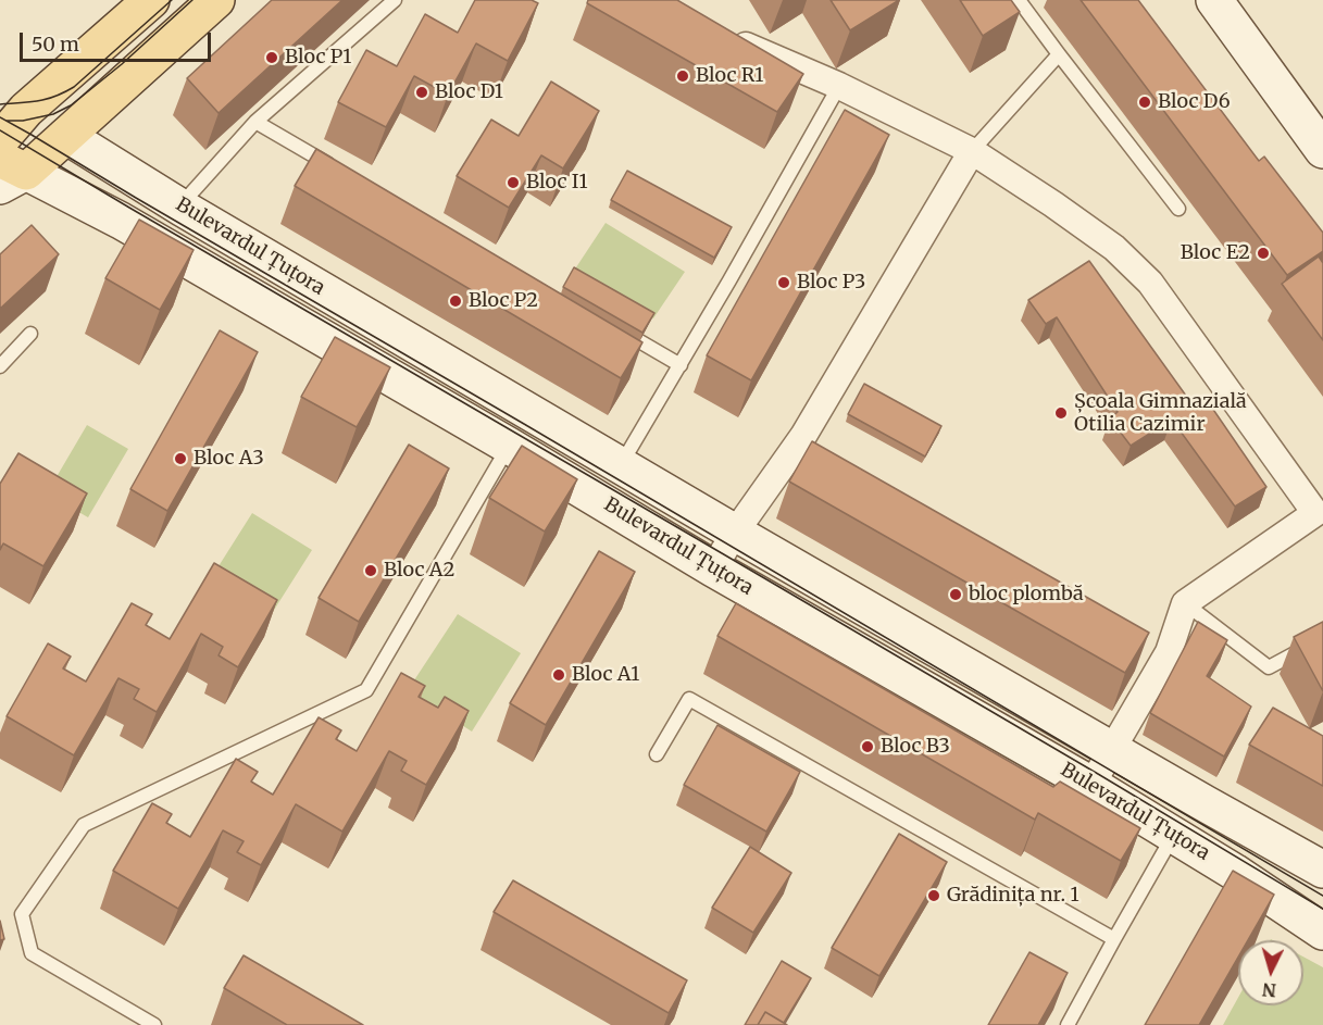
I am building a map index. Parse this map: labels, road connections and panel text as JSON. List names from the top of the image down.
{
  "streets": {
    "main road": ["Bulevardul Țuțora"]
  },
  "places": [
    "Bloc P1",
    "Bloc R1",
    "Bloc D1",
    "Bloc D6",
    "Bloc I1",
    "Bloc E2",
    "Bloc P3",
    "Bloc P2",
    "Școala Gimnazială Otilia Cazimir",
    "Bloc A3",
    "Bloc A2",
    "bloc plombă",
    "Bloc A1",
    "Bloc B3",
    "Grădinița nr. 1"
  ],
  "scale_bar": "50 m",
  "north": "bottom"
}
